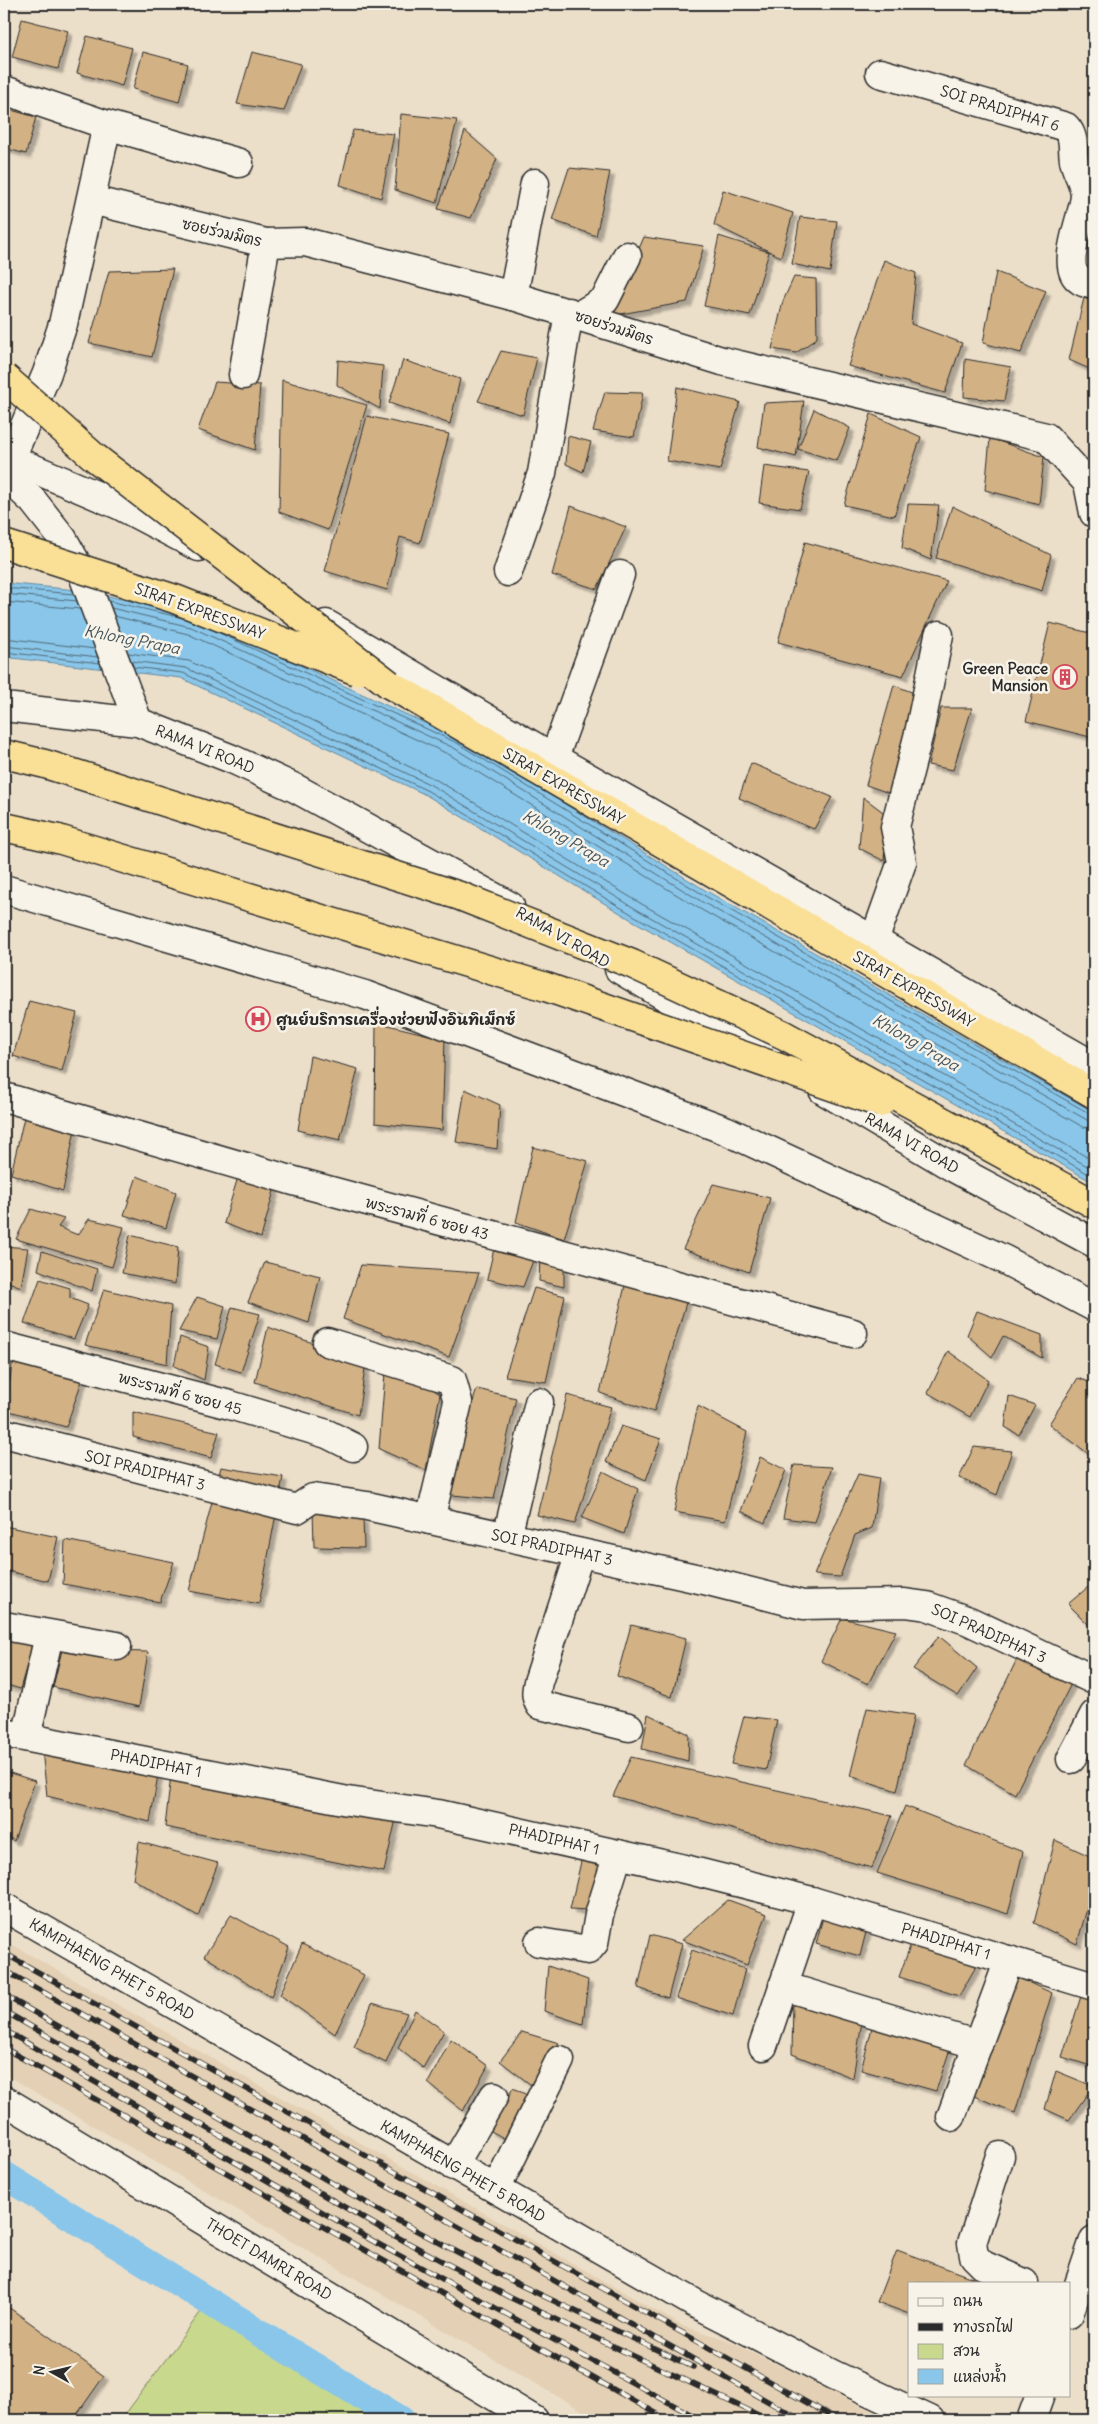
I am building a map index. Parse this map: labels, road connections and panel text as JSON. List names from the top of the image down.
{
  "streets": {
    "highway": ["SIRAT EXPRESSWAY"],
    "street": [
      "SOI PRADIPHAT 6",
      "ซอยร่วมมิตร",
      "RAMA VI ROAD",
      "พระรามที่ 6 ซอย 43",
      "พระรามที่ 6 ซอย 45",
      "SOI PRADIPHAT 3",
      "PHADIPHAT 1",
      "KAMPHAENG PHET 5 ROAD",
      "THOET DAMRI ROAD"
    ]
  },
  "water": ["Khlong Prapa"],
  "places": {
    "building": ["Green Peace Mansion"],
    "hospital": ["ศูนย์บริการเครื่องช่วยฟังอินทิเม็กซ์"]
  },
  "legend": [
    "ถนน",
    "ทางรถไฟ",
    "สวน",
    "แหล่งน้ำ"
  ],
  "north": "left"
}
